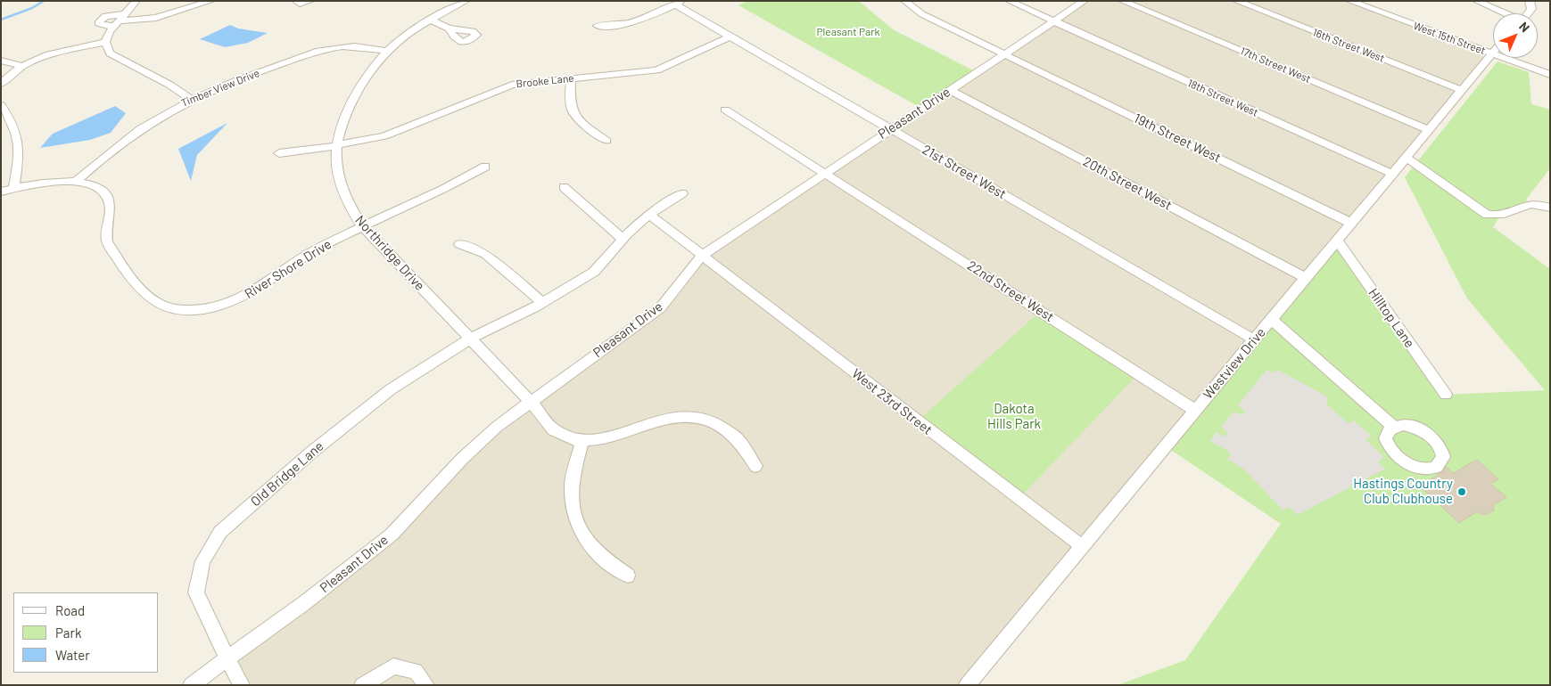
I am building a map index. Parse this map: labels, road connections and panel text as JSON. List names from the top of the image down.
{
  "streets": {
    "street": [
      "West 15th Street",
      "16th Street West",
      "17th Street West",
      "Brooke Lane",
      "Timber View Drive",
      "18th Street West",
      "Pleasant Drive",
      "19th Street West",
      "21st Street West",
      "20th Street West",
      "Northridge Drive",
      "River Shore Drive",
      "22nd Street West",
      "Hilltop Lane",
      "Westview Drive",
      "West 23rd Street",
      "Old Bridge Lane"
    ]
  },
  "crossings": [
    ["West 15th Street", "Westview Drive"],
    ["16th Street West", "Westview Drive"],
    ["17th Street West", "Westview Drive"],
    ["Brooke Lane", "21st Street West"],
    ["Brooke Lane", "Northridge Drive"],
    ["Timber View Drive", "Northridge Drive"],
    ["Timber View Drive", "River Shore Drive"],
    ["18th Street West", "Pleasant Drive"],
    ["18th Street West", "Westview Drive"],
    ["Pleasant Drive", "19th Street West"],
    ["Pleasant Drive", "21st Street West"],
    ["Pleasant Drive", "20th Street West"],
    ["Pleasant Drive", "Northridge Drive"],
    ["Pleasant Drive", "22nd Street West"],
    ["Pleasant Drive", "West 23rd Street"],
    ["Pleasant Drive", "Old Bridge Lane"],
    ["19th Street West", "Westview Drive"],
    ["21st Street West", "Westview Drive"],
    ["20th Street West", "Westview Drive"],
    ["Northridge Drive", "River Shore Drive"],
    ["Northridge Drive", "Old Bridge Lane"],
    ["22nd Street West", "Westview Drive"],
    ["Hilltop Lane", "Westview Drive"],
    ["Westview Drive", "West 23rd Street"],
    ["West 23rd Street", "Old Bridge Lane"]
  ],
  "parks": ["Pleasant Park", "Dakota Hills Park"],
  "places": ["Hastings Country Club Clubhouse"],
  "legend": ["Road", "Park", "Water"],
  "north": "top right"
}
